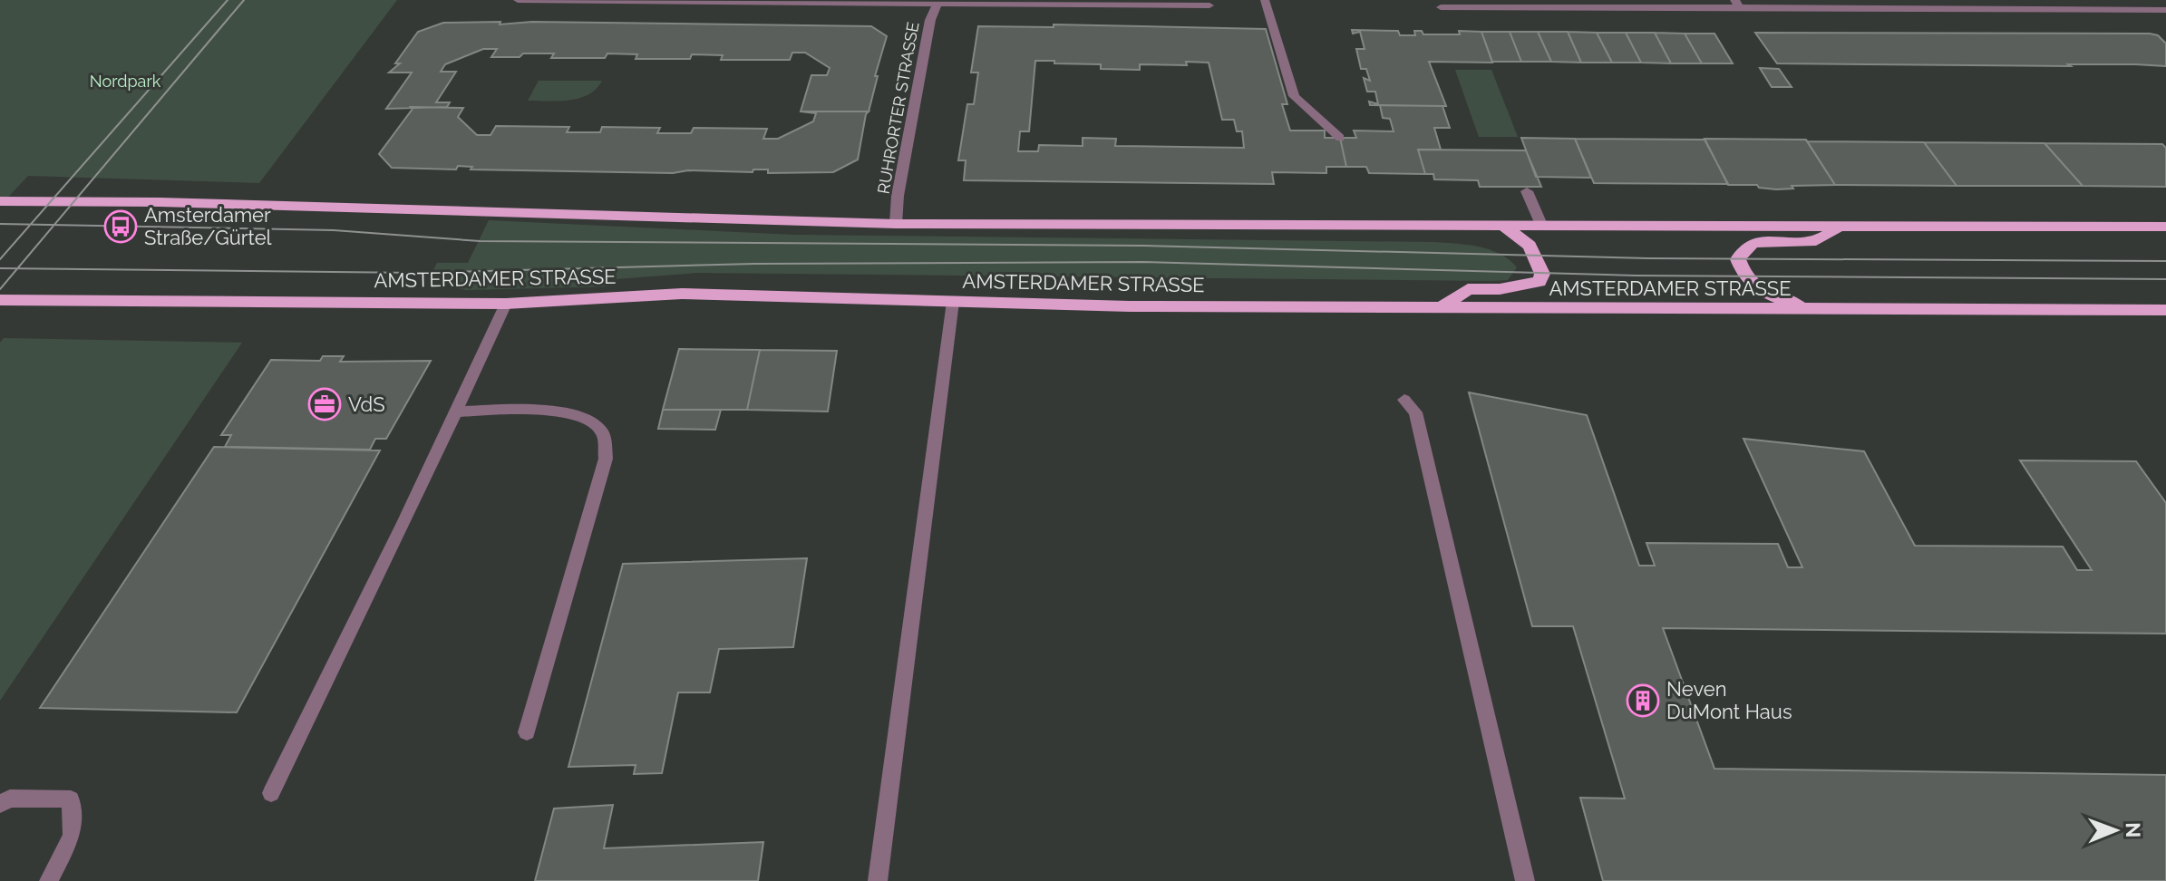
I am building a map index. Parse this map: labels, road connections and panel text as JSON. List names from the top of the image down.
{
  "streets": {
    "main road": ["AMSTERDAMER STRASSE"],
    "street": ["RUHRORTER STRASSE"]
  },
  "parks": ["Nordpark"],
  "places": {
    "bus stop": ["Amsterdamer Straße/Gürtel"],
    "office": ["VdS"],
    "building": ["Neven DuMont Haus"]
  },
  "north": "right"
}
